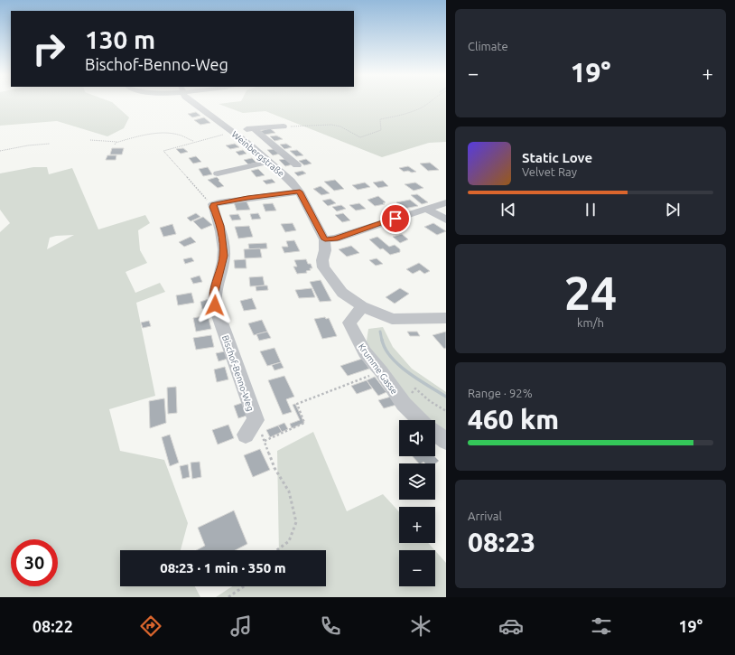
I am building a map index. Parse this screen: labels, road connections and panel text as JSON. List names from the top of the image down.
{
  "streets": {
    "street": ["Weinbergstraße", "Krumme Gasse", "Bischof-Benno-Weg"]
  },
  "crossings": [
    ["Weinbergstraße", "Bischof-Benno-Weg"]
  ],
  "page": {
    "tile": [
      "Climate",
      ["24", "km/h"],
      ["Range · 92%", "460 km"],
      ["Arrival", "08:23"]
    ],
    "turn": ["130 m", "Bischof-Benno-Weg"],
    "heat": ["−", "19°", "+"],
    "song": ["Static Love", "Velvet Ray"],
    "map_buttons": ["+", "−"],
    "limit": "30",
    "trip": "08:23 · 1 min · 350 m",
    "tabs": ["08:22", "19°"]
  }
}
